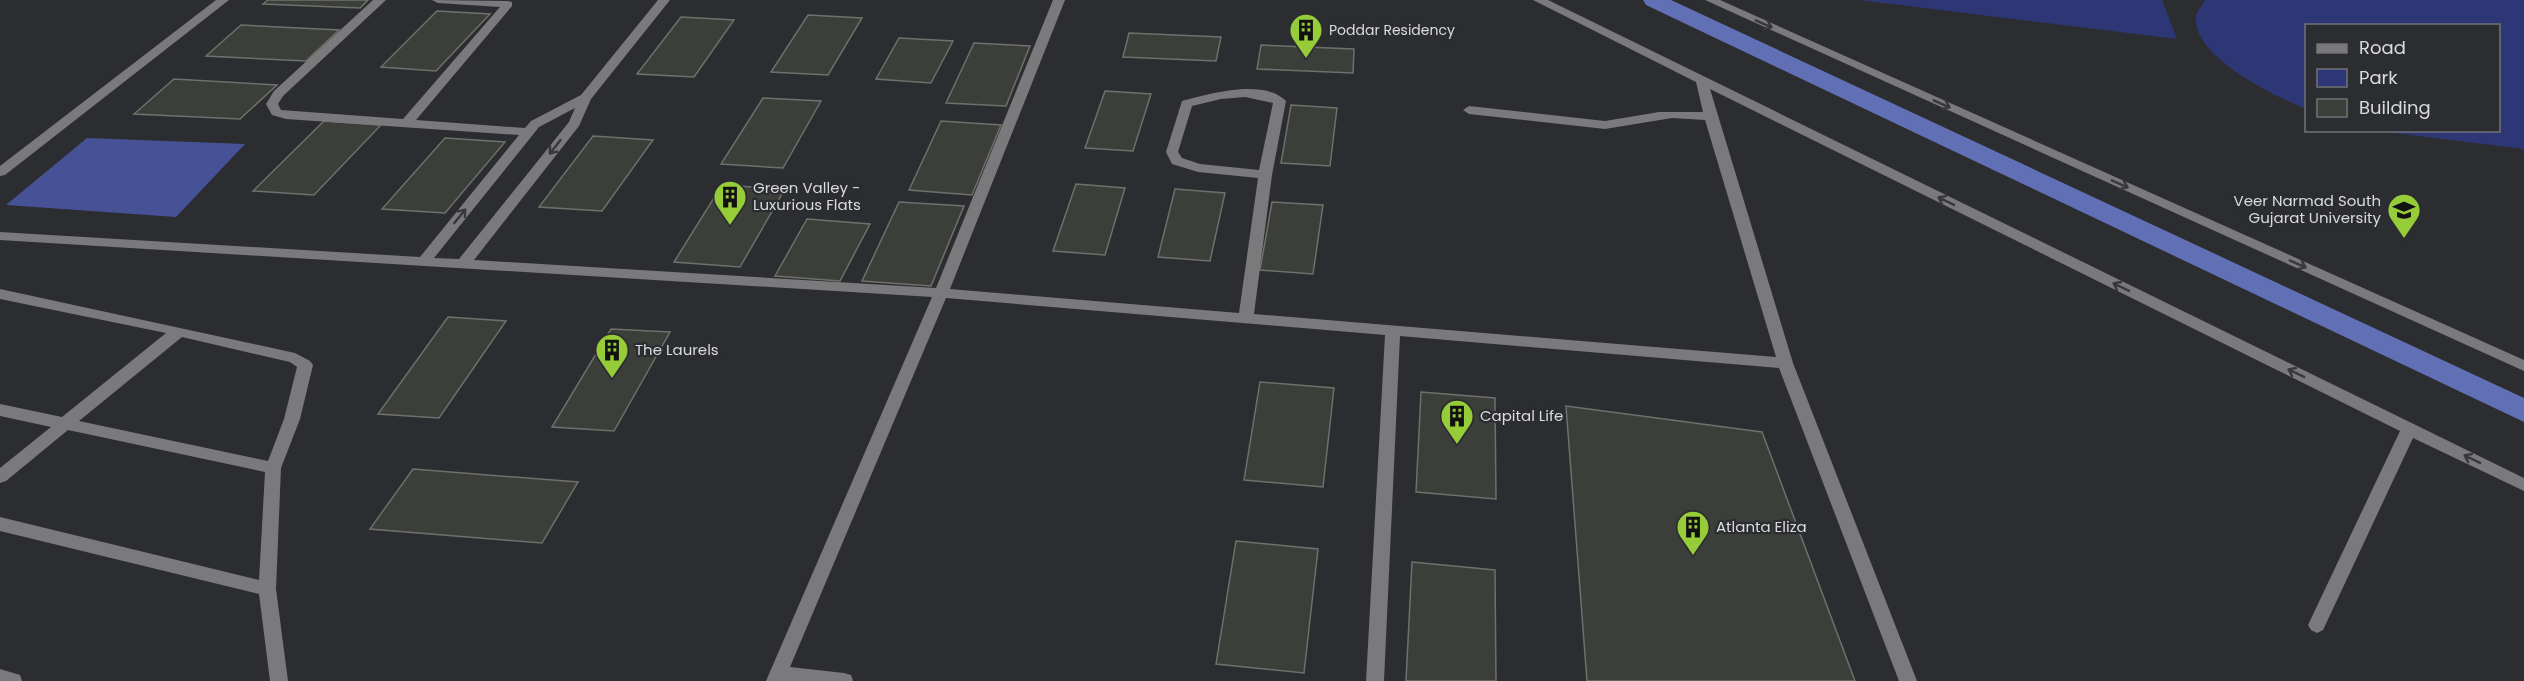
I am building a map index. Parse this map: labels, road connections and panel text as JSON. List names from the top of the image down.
{
  "places": {
    "building": [
      "Poddar Residency",
      "Green Valley - Luxurious Flats",
      "The Laurels",
      "Capital Life",
      "Atlanta Eliza"
    ],
    "school or university": ["Veer Narmad South Gujarat University"]
  },
  "legend": ["Road", "Park", "Building"]
}
